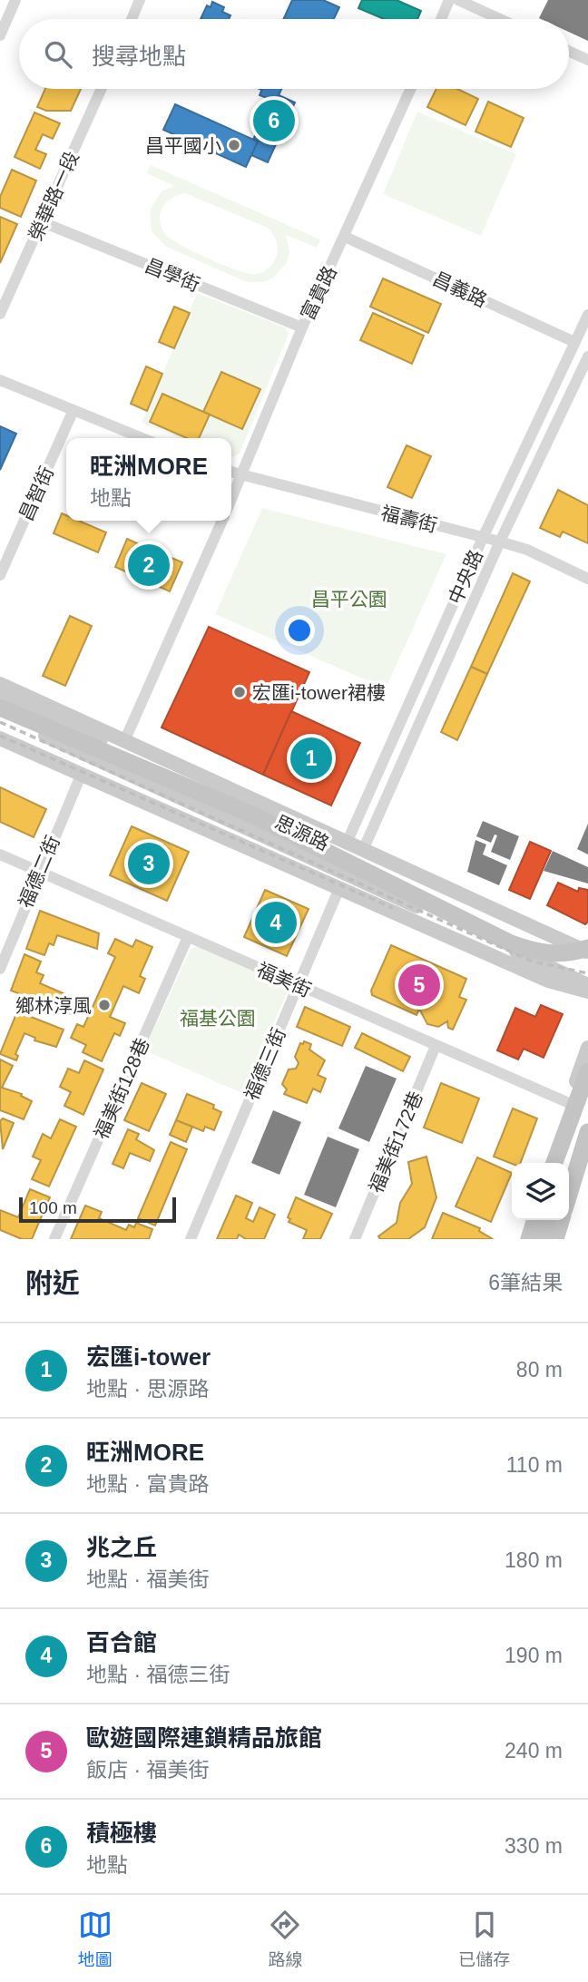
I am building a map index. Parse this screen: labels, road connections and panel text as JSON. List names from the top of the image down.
{
  "streets": {
    "main road": ["思源路"],
    "street": [
      "榮華路一段",
      "昌學街",
      "昌義路",
      "富貴路",
      "昌智街",
      "福壽街",
      "中央路",
      "福德二街",
      "福美街",
      "福德三街",
      "福美街128巷",
      "福美街172巷"
    ]
  },
  "crossings": [
    ["榮華路一段", "昌學街"],
    ["昌學街", "富貴路"],
    ["昌義路", "富貴路"],
    ["昌義路", "中央路"],
    ["富貴路", "福壽街"],
    ["福壽街", "中央路"],
    ["中央路", "思源路"],
    ["思源路", "福德二街"],
    ["思源路", "福德三街"],
    ["福德二街", "福美街"],
    ["福美街", "福德三街"],
    ["福美街", "福美街128巷"],
    ["福美街", "福美街172巷"]
  ],
  "parks": ["昌平公園", "福基公園"],
  "places": ["昌平國小", "宏匯i-tower裙樓", "鄉林淳風"],
  "scale_bar": "100 m",
  "page": {
    "search": "搜尋地點",
    "pins": [
      "6",
      "2",
      "1",
      "3",
      "4",
      "5"
    ],
    "popup": ["旺洲MORE", "地點"],
    "scale": "100 m",
    "heading": ["附近", "6筆結果"],
    "list": [
      {
        "mark": "1",
        "name": "宏匯i-tower",
        "note": "地點 · 思源路",
        "value": "80 m"
      },
      {
        "mark": "2",
        "name": "旺洲MORE",
        "note": "地點 · 富貴路",
        "value": "110 m"
      },
      {
        "mark": "3",
        "name": "兆之丘",
        "note": "地點 · 福美街",
        "value": "180 m"
      },
      {
        "mark": "4",
        "name": "百合館",
        "note": "地點 · 福德三街",
        "value": "190 m"
      },
      {
        "mark": "5",
        "name": "歐遊國際連鎖精品旅館",
        "note": "飯店 · 福美街",
        "value": "240 m"
      },
      {
        "mark": "6",
        "name": "積極樓",
        "note": "地點",
        "value": "330 m"
      }
    ],
    "nav": ["地圖", "路線", "已儲存"]
  }
}
